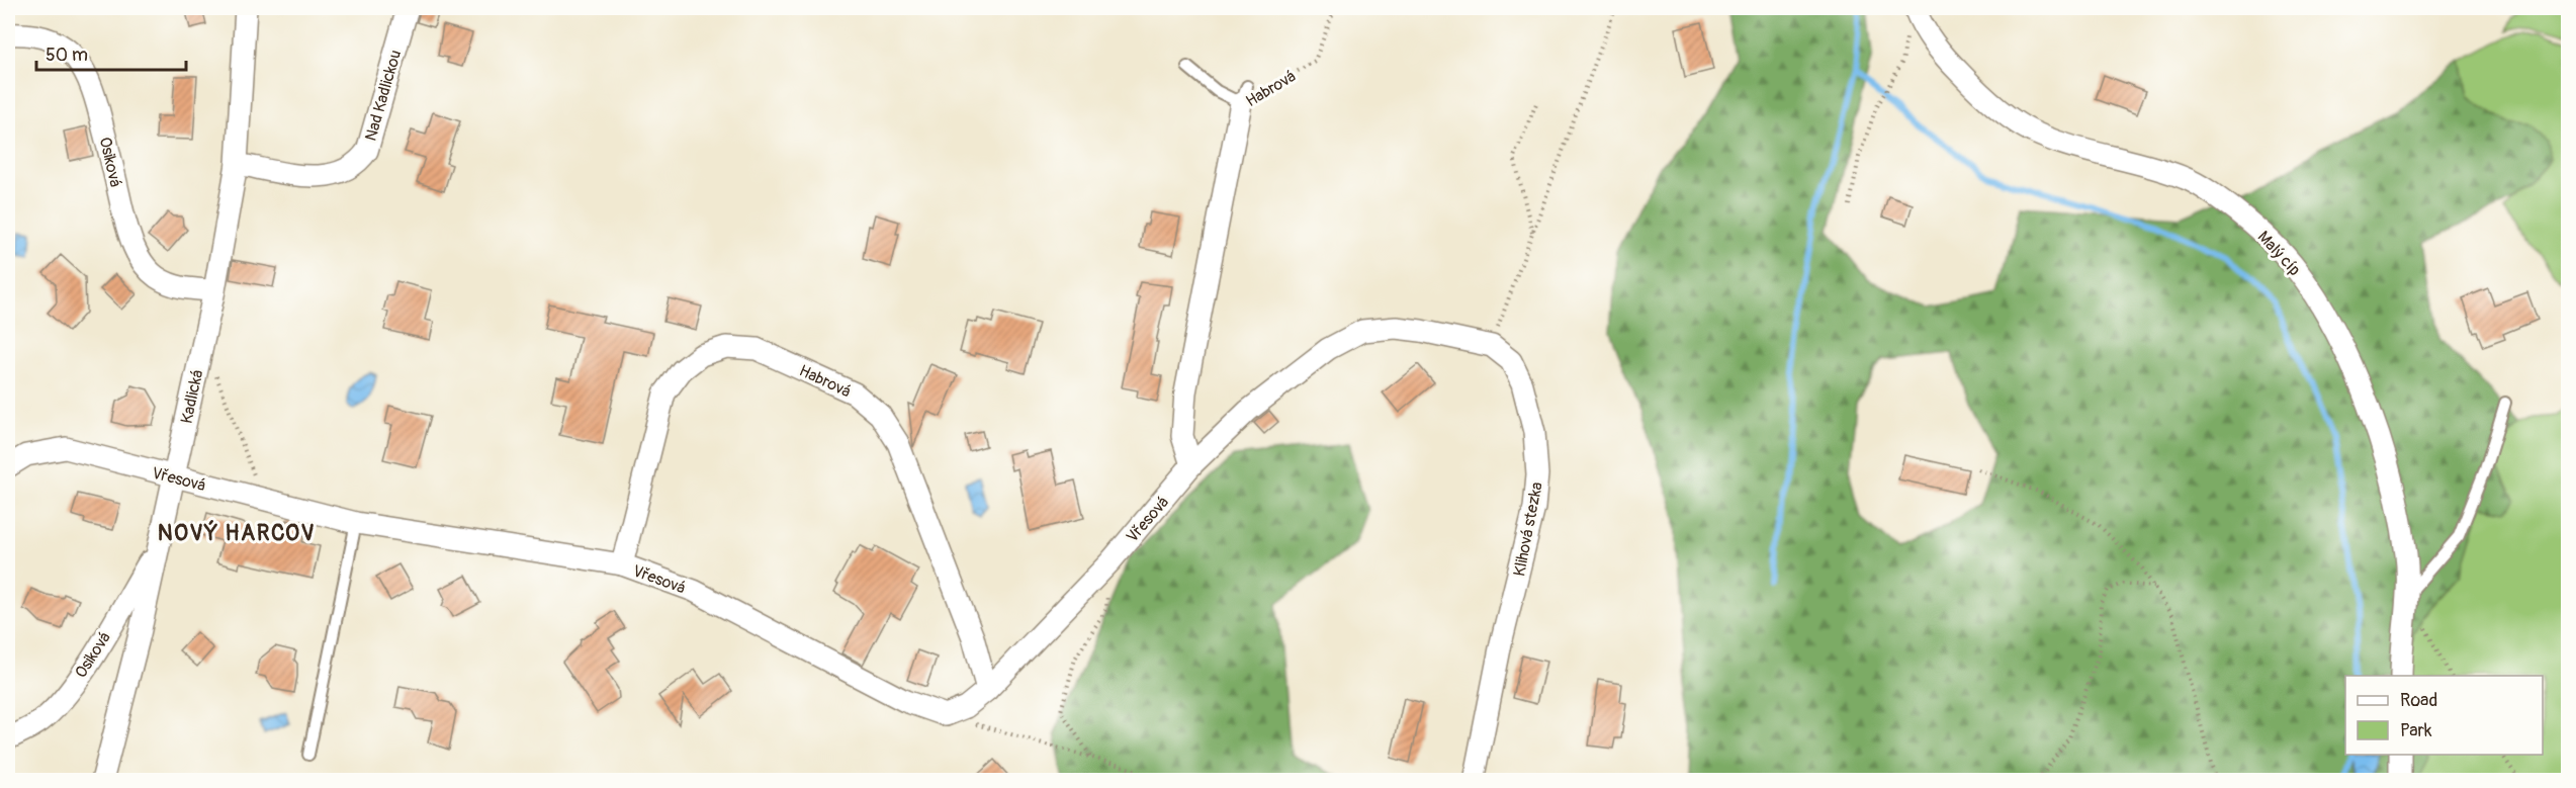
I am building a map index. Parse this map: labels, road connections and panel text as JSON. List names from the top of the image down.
{
  "streets": {
    "street": [
      "Habrová",
      "Nad Kadlickou",
      "Osiková",
      "Malý cíp",
      "Kadlická",
      "Vřesová",
      "Klihová stezka"
    ]
  },
  "crossings": [
    ["Habrová", "Vřesová"],
    ["Nad Kadlickou", "Kadlická"],
    ["Osiková", "Kadlická"],
    ["Kadlická", "Vřesová"]
  ],
  "districts": ["NOVÝ HARCOV"],
  "legend": ["Road", "Park"],
  "scale_bar": "50 m"
}
